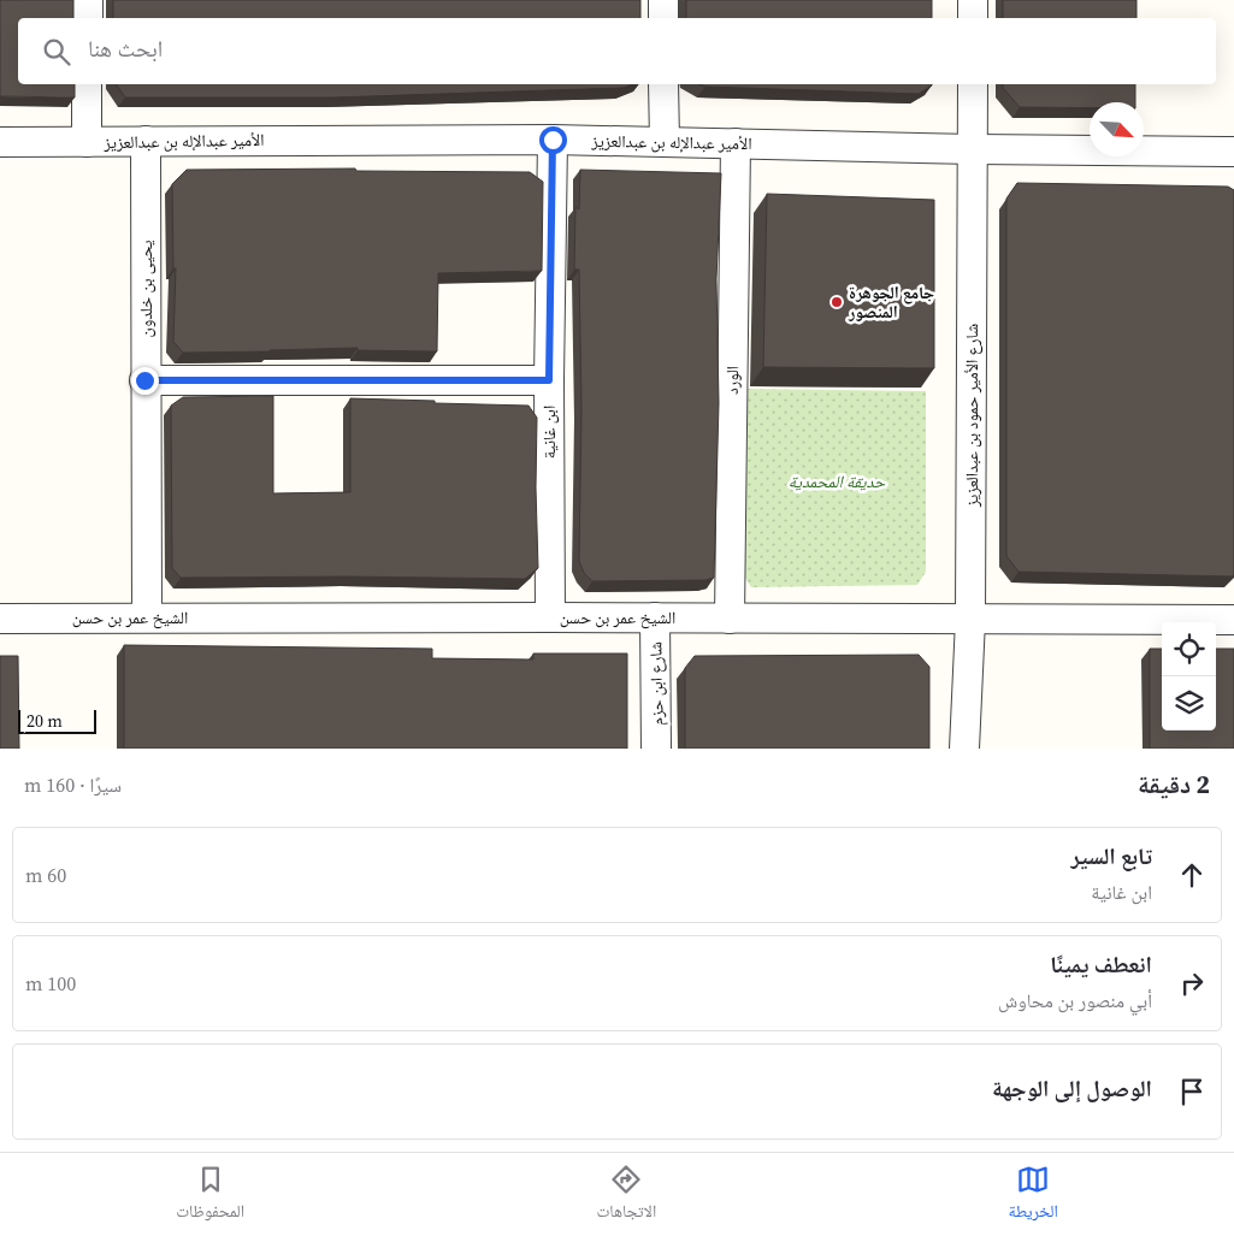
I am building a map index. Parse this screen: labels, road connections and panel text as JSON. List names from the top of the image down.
{
  "streets": {
    "street": [
      "الأمير عبدالإله بن عبدالعزيز",
      "يحيى بن خلدون",
      "الورد",
      "شارع الأمير حمود بن عبدالعزيز",
      "ابن غانية",
      "الشيخ عمر بن حسن",
      "شارع ابن حزم"
    ]
  },
  "crossings": [
    ["الأمير عبدالإله بن عبدالعزيز", "يحيى بن خلدون"],
    ["الأمير عبدالإله بن عبدالعزيز", "الورد"],
    ["الأمير عبدالإله بن عبدالعزيز", "شارع الأمير حمود بن عبدالعزيز"],
    ["الأمير عبدالإله بن عبدالعزيز", "ابن غانية"],
    ["يحيى بن خلدون", "الشيخ عمر بن حسن"],
    ["الورد", "الشيخ عمر بن حسن"],
    ["شارع الأمير حمود بن عبدالعزيز", "الشيخ عمر بن حسن"],
    ["ابن غانية", "الشيخ عمر بن حسن"],
    ["الشيخ عمر بن حسن", "شارع ابن حزم"]
  ],
  "parks": ["حديقة المحمدية"],
  "places": ["جامع الجوهرة المنصور"],
  "scale_bar": "20 m",
  "north": "bottom right",
  "page": {
    "search": "ابحث هنا",
    "scale": "20 m",
    "heading": ["2 دقيقة", "سيرًا · 160 m"],
    "list": [
      ["تابع السير", "ابن غانية", "60 m"],
      ["انعطف يمينًا", "أبي منصور بن محاوش", "100 m"],
      "الوصول إلى الوجهة"
    ],
    "nav": ["الخريطة", "الاتجاهات", "المحفوظات"]
  }
}
